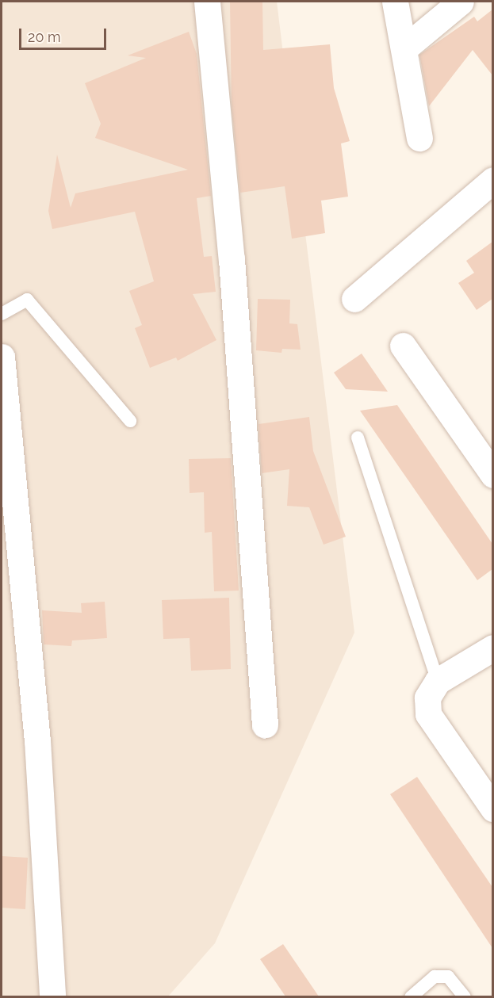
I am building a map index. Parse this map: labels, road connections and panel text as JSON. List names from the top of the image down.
{
  "scale_bar": "20 m"
}
